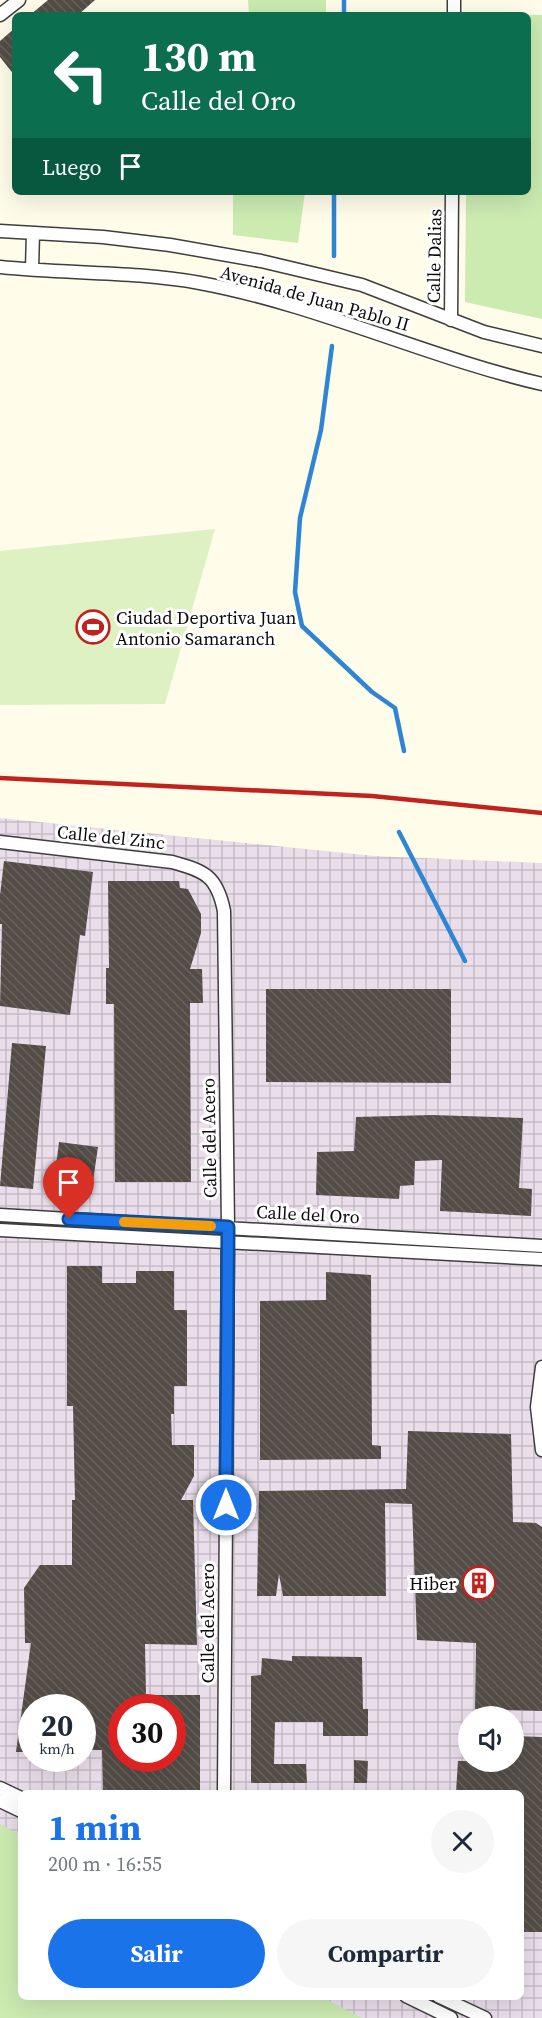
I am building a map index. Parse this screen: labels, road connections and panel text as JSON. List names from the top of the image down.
{
  "streets": {
    "street": [
      "Calle Dalias",
      "Avenida de Juan Pablo II",
      "Calle del Zinc",
      "Calle del Acero",
      "Calle del Oro"
    ]
  },
  "crossings": [
    ["Calle Dalias", "Avenida de Juan Pablo II"],
    ["Calle del Zinc", "Calle del Acero"],
    ["Calle del Acero", "Calle del Oro"]
  ],
  "places": {
    "sports": ["Ciudad Deportiva Juan Antonio Samaranch"],
    "building": ["Hiber"]
  },
  "page": {
    "turn": ["130 m", "Calle del Oro"],
    "then": "Luego",
    "speed": "20 km/h",
    "limit": "30",
    "heading": ["1 min", "200 m · 16:55"],
    "buttons": ["Salir", "Compartir"]
  }
}
